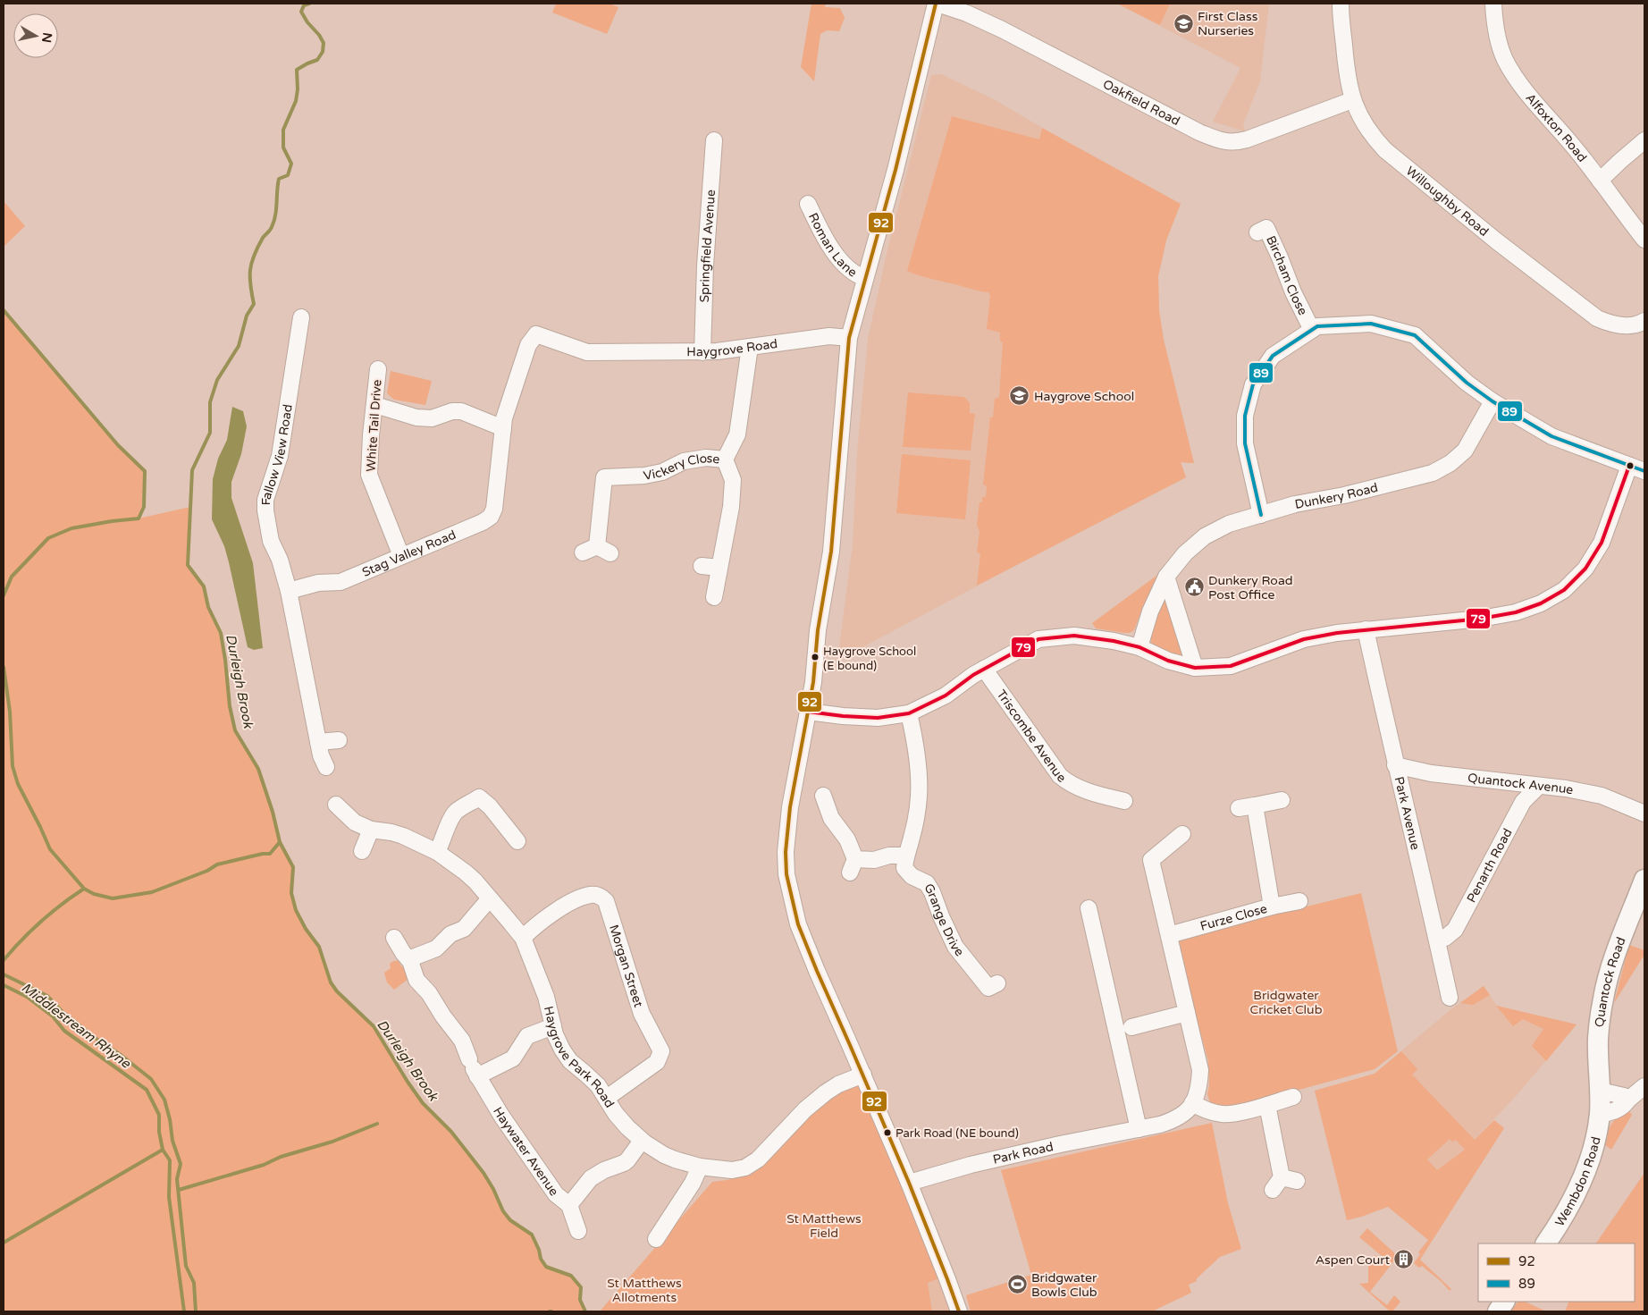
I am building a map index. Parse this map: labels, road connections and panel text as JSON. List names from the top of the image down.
{
  "streets": {
    "main road": ["Quantock Road", "Wembdon Road"],
    "street": [
      "Oakfield Road",
      "Alfoxton Road",
      "Willoughby Road",
      "Roman Lane",
      "Springfield Avenue",
      "Bircham Close",
      "Haygrove Road",
      "White Tail Drive",
      "Fallow View Road",
      "Vickery Close",
      "Dunkery Road",
      "Stag Valley Road",
      "Triscombe Avenue",
      "Quantock Avenue",
      "Park Avenue",
      "Penarth Road",
      "Furze Close",
      "Grange Drive",
      "Morgan Street",
      "Haygrove Park Road",
      "Haywater Avenue",
      "Park Road"
    ]
  },
  "crossings": [
    ["Oakfield Road", "Willoughby Road"],
    ["Springfield Avenue", "Haygrove Road"],
    ["Haygrove Road", "Vickery Close"],
    ["Haygrove Road", "Stag Valley Road"],
    ["White Tail Drive", "Stag Valley Road"],
    ["Fallow View Road", "Stag Valley Road"],
    ["Quantock Avenue", "Park Avenue"],
    ["Quantock Avenue", "Penarth Road"],
    ["Park Avenue", "Penarth Road"],
    ["Morgan Street", "Haygrove Park Road"],
    ["Quantock Road", "Wembdon Road"]
  ],
  "water": ["Durleigh Brook", "Middlestream Rhyne"],
  "parks": ["Bridgwater Cricket Club", "St Matthews Field", "St Matthews Allotments"],
  "places": {
    "school or university": ["First Class Nurseries", "Haygrove School"],
    "public building": ["Dunkery Road Post Office"],
    "other": ["Haygrove School (E bound)", "Park Road (NE bound)"],
    "building": ["Aspen Court"],
    "sports": ["Bridgwater Bowls Club"]
  },
  "lines": ["transit line 92", "transit line 89", "transit line 79"],
  "legend": ["92", "89"],
  "north": "right"
}
